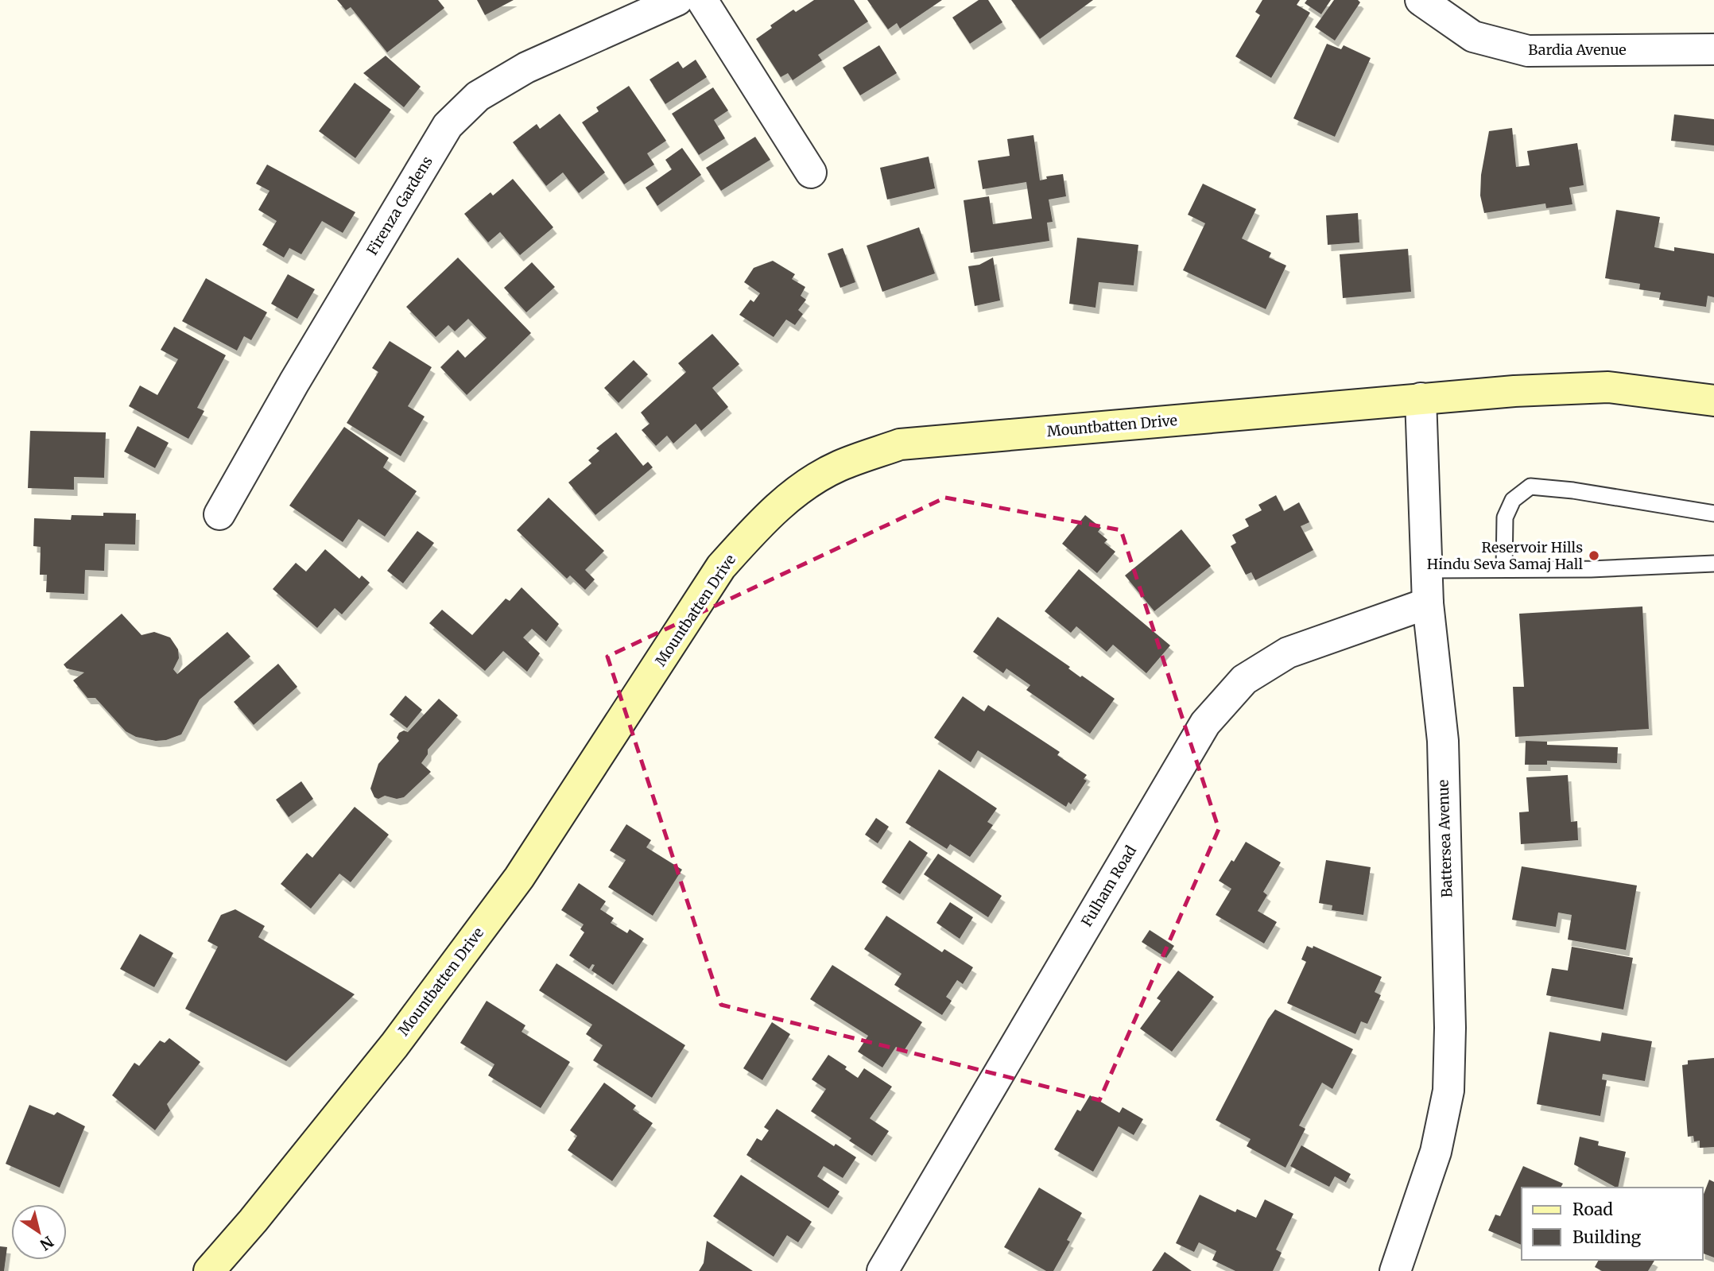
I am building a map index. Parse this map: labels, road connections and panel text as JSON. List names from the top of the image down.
{
  "streets": {
    "main road": ["Mountbatten Drive"],
    "street": [
      "Bardia Avenue",
      "Firenza Gardens",
      "Battersea Avenue",
      "Fulham Road"
    ]
  },
  "crossings": [
    ["Mountbatten Drive", "Battersea Avenue"],
    ["Battersea Avenue", "Fulham Road"]
  ],
  "places": ["Reservoir Hills Hindu Seva Samaj Hall"],
  "legend": ["Road", "Building"],
  "north": "bottom right"
}
